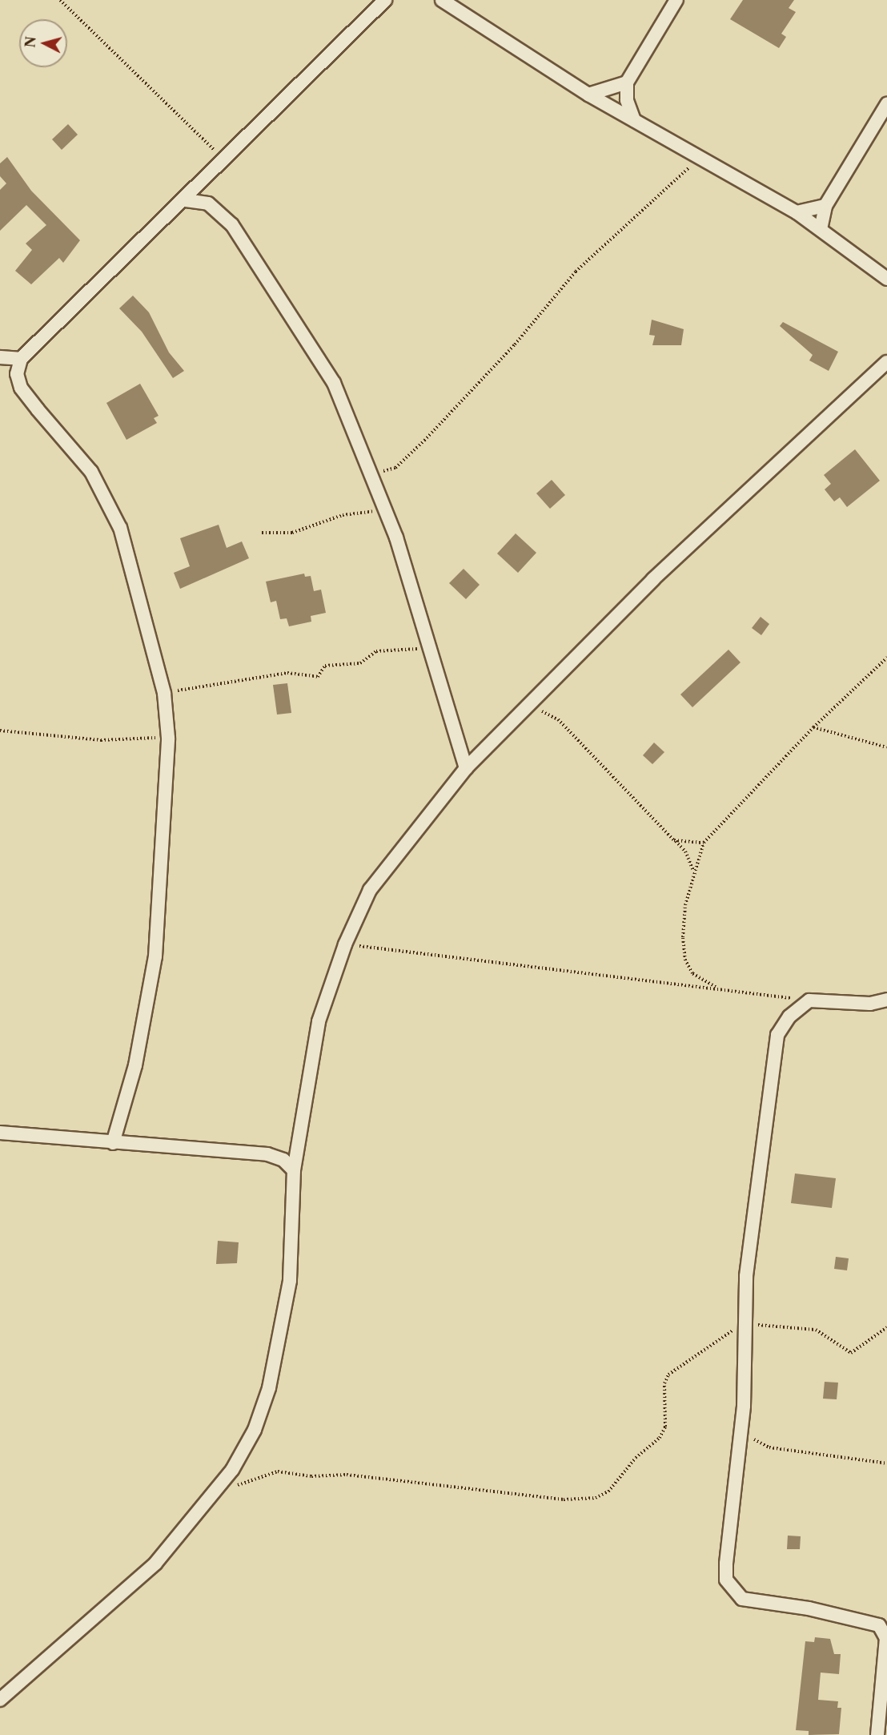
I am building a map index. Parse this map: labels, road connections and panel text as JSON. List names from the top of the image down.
{
  "north": "left"
}
